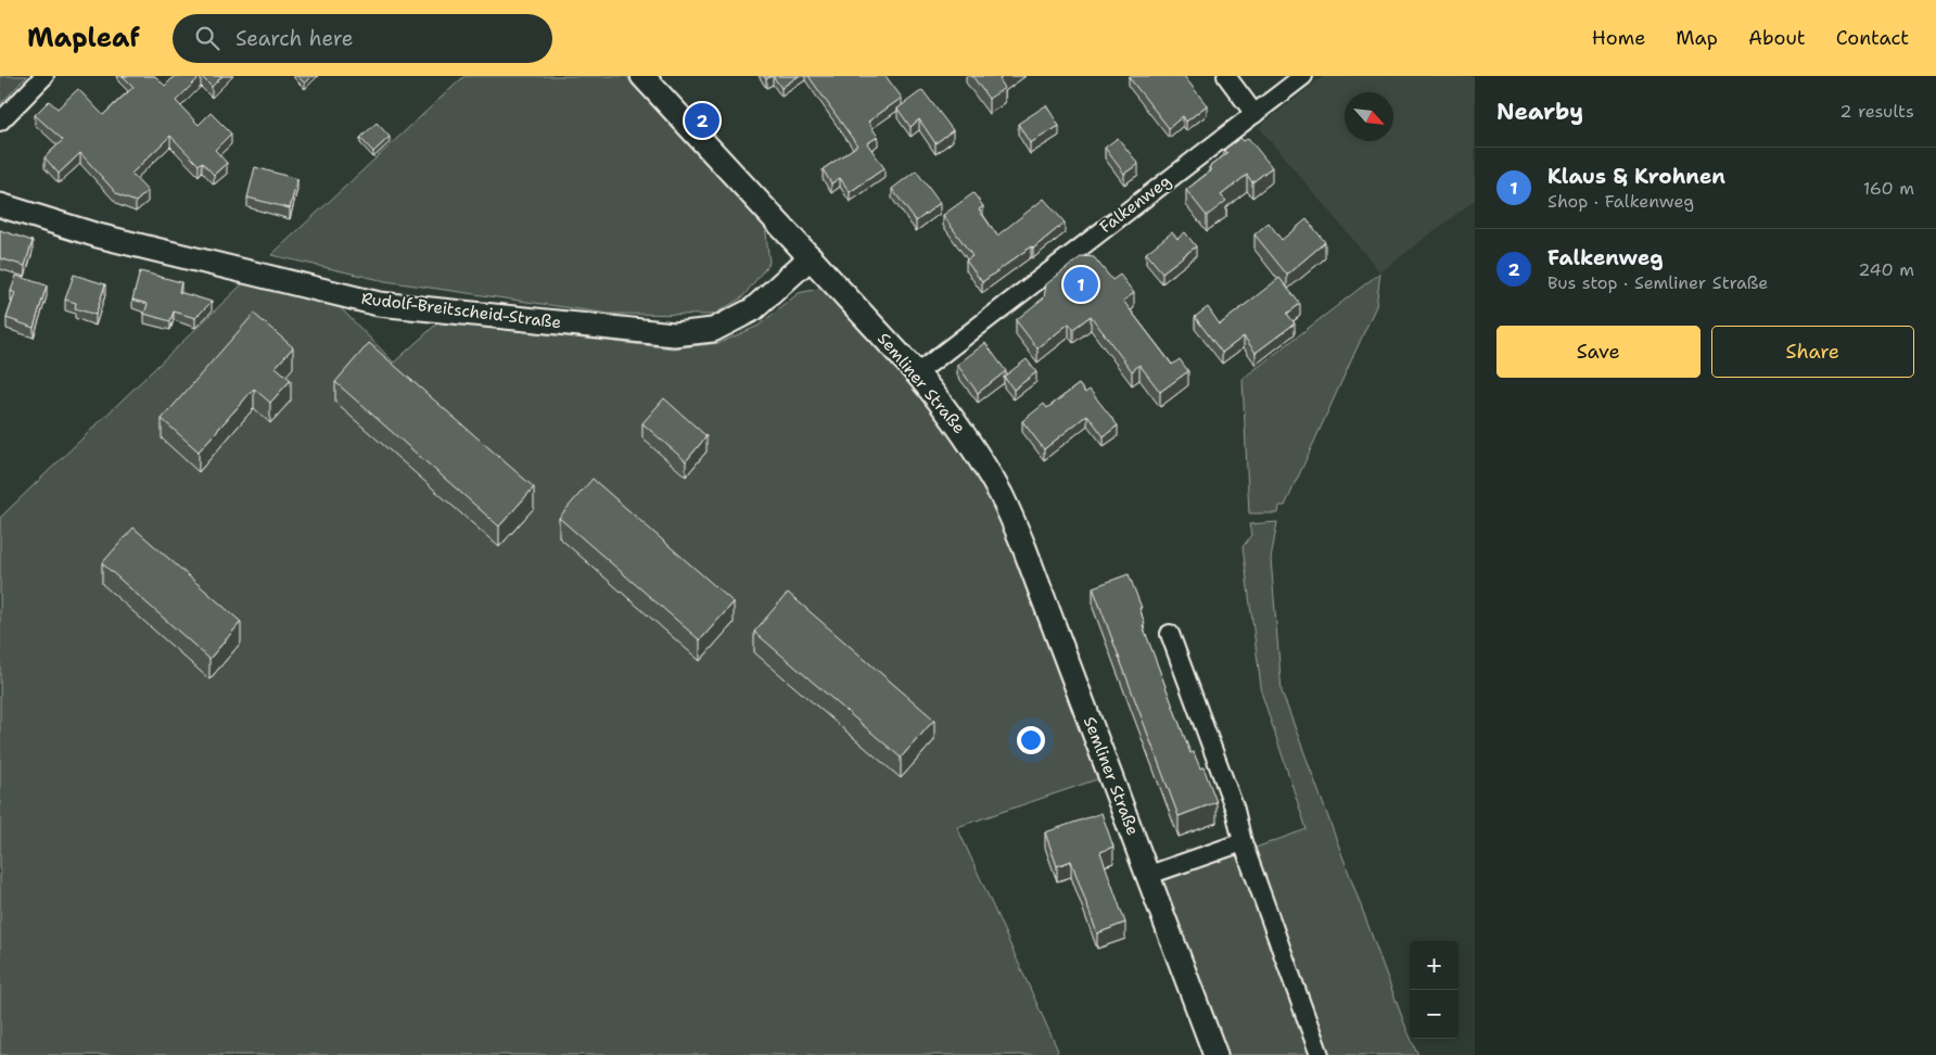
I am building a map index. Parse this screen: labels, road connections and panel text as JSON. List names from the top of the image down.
{
  "streets": {
    "street": ["Falkenweg", "Rudolf-Breitscheid-Straße", "Semliner Straße"]
  },
  "crossings": [
    ["Falkenweg", "Semliner Straße"],
    ["Rudolf-Breitscheid-Straße", "Semliner Straße"]
  ],
  "north": "bottom right",
  "page": {
    "header": "Mapleaf",
    "search": "Search here",
    "nav": [
      "Home",
      "Map",
      "About",
      "Contact"
    ],
    "heading": ["Nearby", "2 results"],
    "pins": ["2", "1"],
    "list": [
      {
        "mark": "1",
        "name": "Klaus & Krohnen",
        "note": "Shop · Falkenweg",
        "value": "160 m"
      },
      {
        "mark": "2",
        "name": "Falkenweg",
        "note": "Bus stop · Semliner Straße",
        "value": "240 m"
      }
    ],
    "buttons": ["Save", "Share"],
    "map_buttons": ["+", "−"]
  }
}
